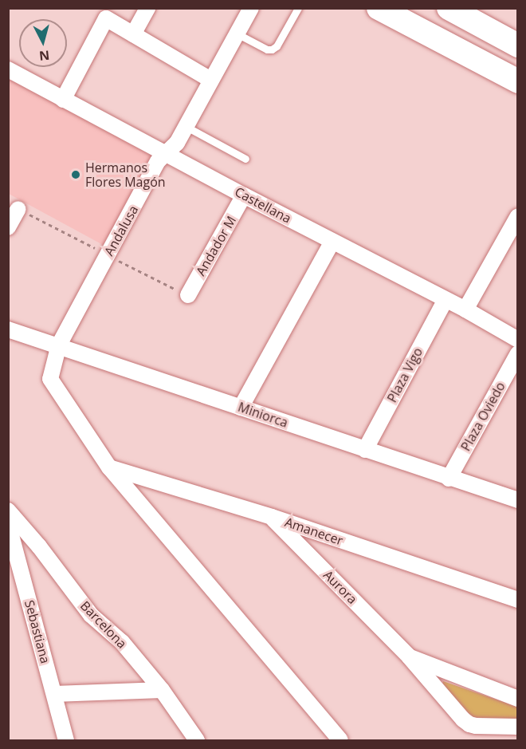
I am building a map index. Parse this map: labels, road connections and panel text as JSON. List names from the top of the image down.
{
  "streets": {
    "street": [
      "Castellana",
      "Andalusa",
      "Andador M",
      "Plaza Vigo",
      "Miniorca",
      "Plaza Oviedo",
      "Amanecer",
      "Aurora",
      "Barcelona",
      "Sebastiana"
    ]
  },
  "crossings": [
    ["Castellana", "Andalusa"],
    ["Castellana", "Andador M"],
    ["Castellana", "Plaza Vigo"],
    ["Andalusa", "Miniorca"],
    ["Andalusa", "Amanecer"],
    ["Plaza Vigo", "Miniorca"],
    ["Miniorca", "Plaza Oviedo"],
    ["Amanecer", "Aurora"]
  ],
  "places": ["Hermanos Flores Magón"],
  "north": "bottom"
}
